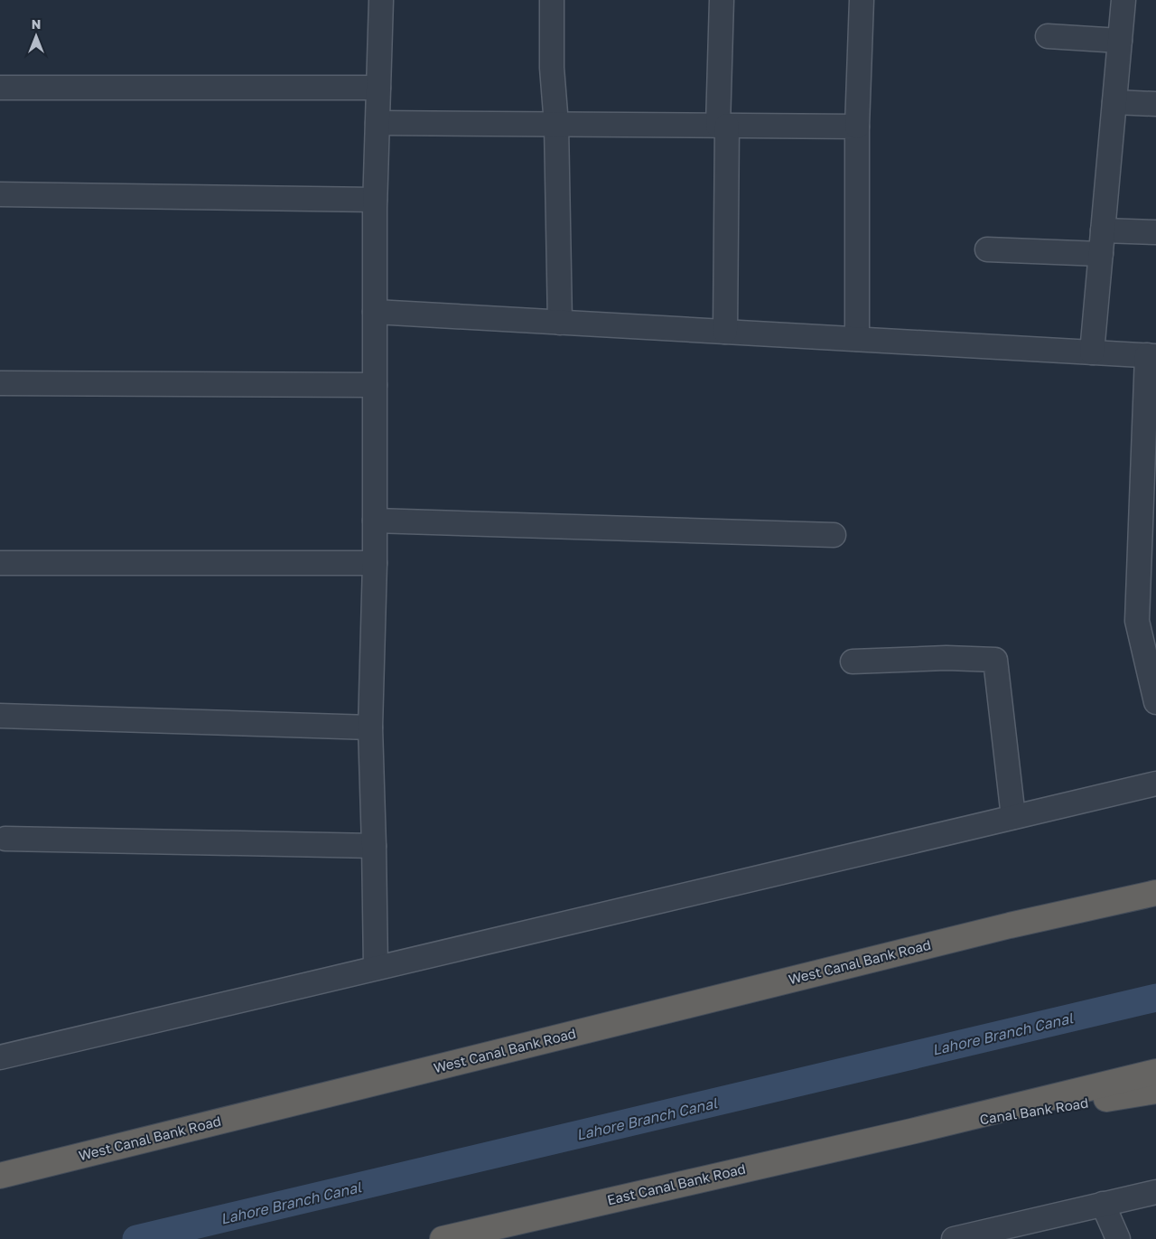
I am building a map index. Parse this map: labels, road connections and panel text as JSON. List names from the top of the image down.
{
  "streets": {
    "highway": ["West Canal Bank Road", "Canal Bank Road", "East Canal Bank Road"]
  },
  "crossings": [
    ["Canal Bank Road", "East Canal Bank Road"]
  ],
  "water": ["Lahore Branch Canal"],
  "north": "top"
}
